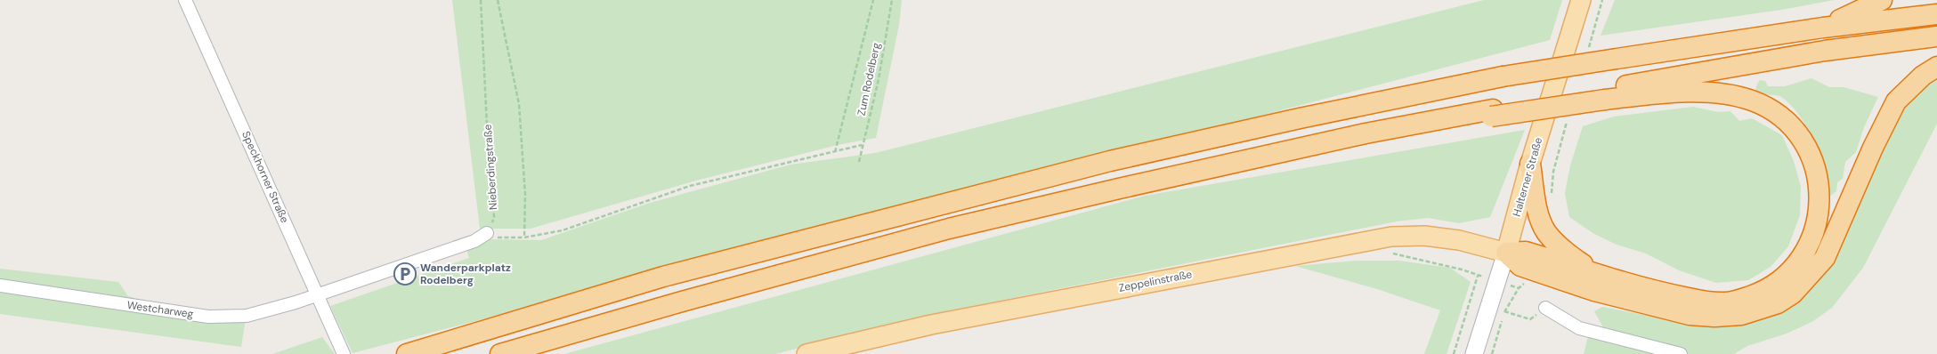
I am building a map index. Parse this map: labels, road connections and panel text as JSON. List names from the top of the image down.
{
  "streets": {
    "main road": ["Halterner Straße", "Zeppelinstraße"],
    "street": ["Speckhorner Straße", "Westcharweg"],
    "path": ["Zum Rodelberg", "Nieberdingstraße"]
  },
  "crossings": [
    ["Speckhorner Straße", "Westcharweg"],
    ["Halterner Straße", "Zeppelinstraße"]
  ],
  "places": {
    "parking": ["Wanderparkplatz Rodelberg"]
  }
}
